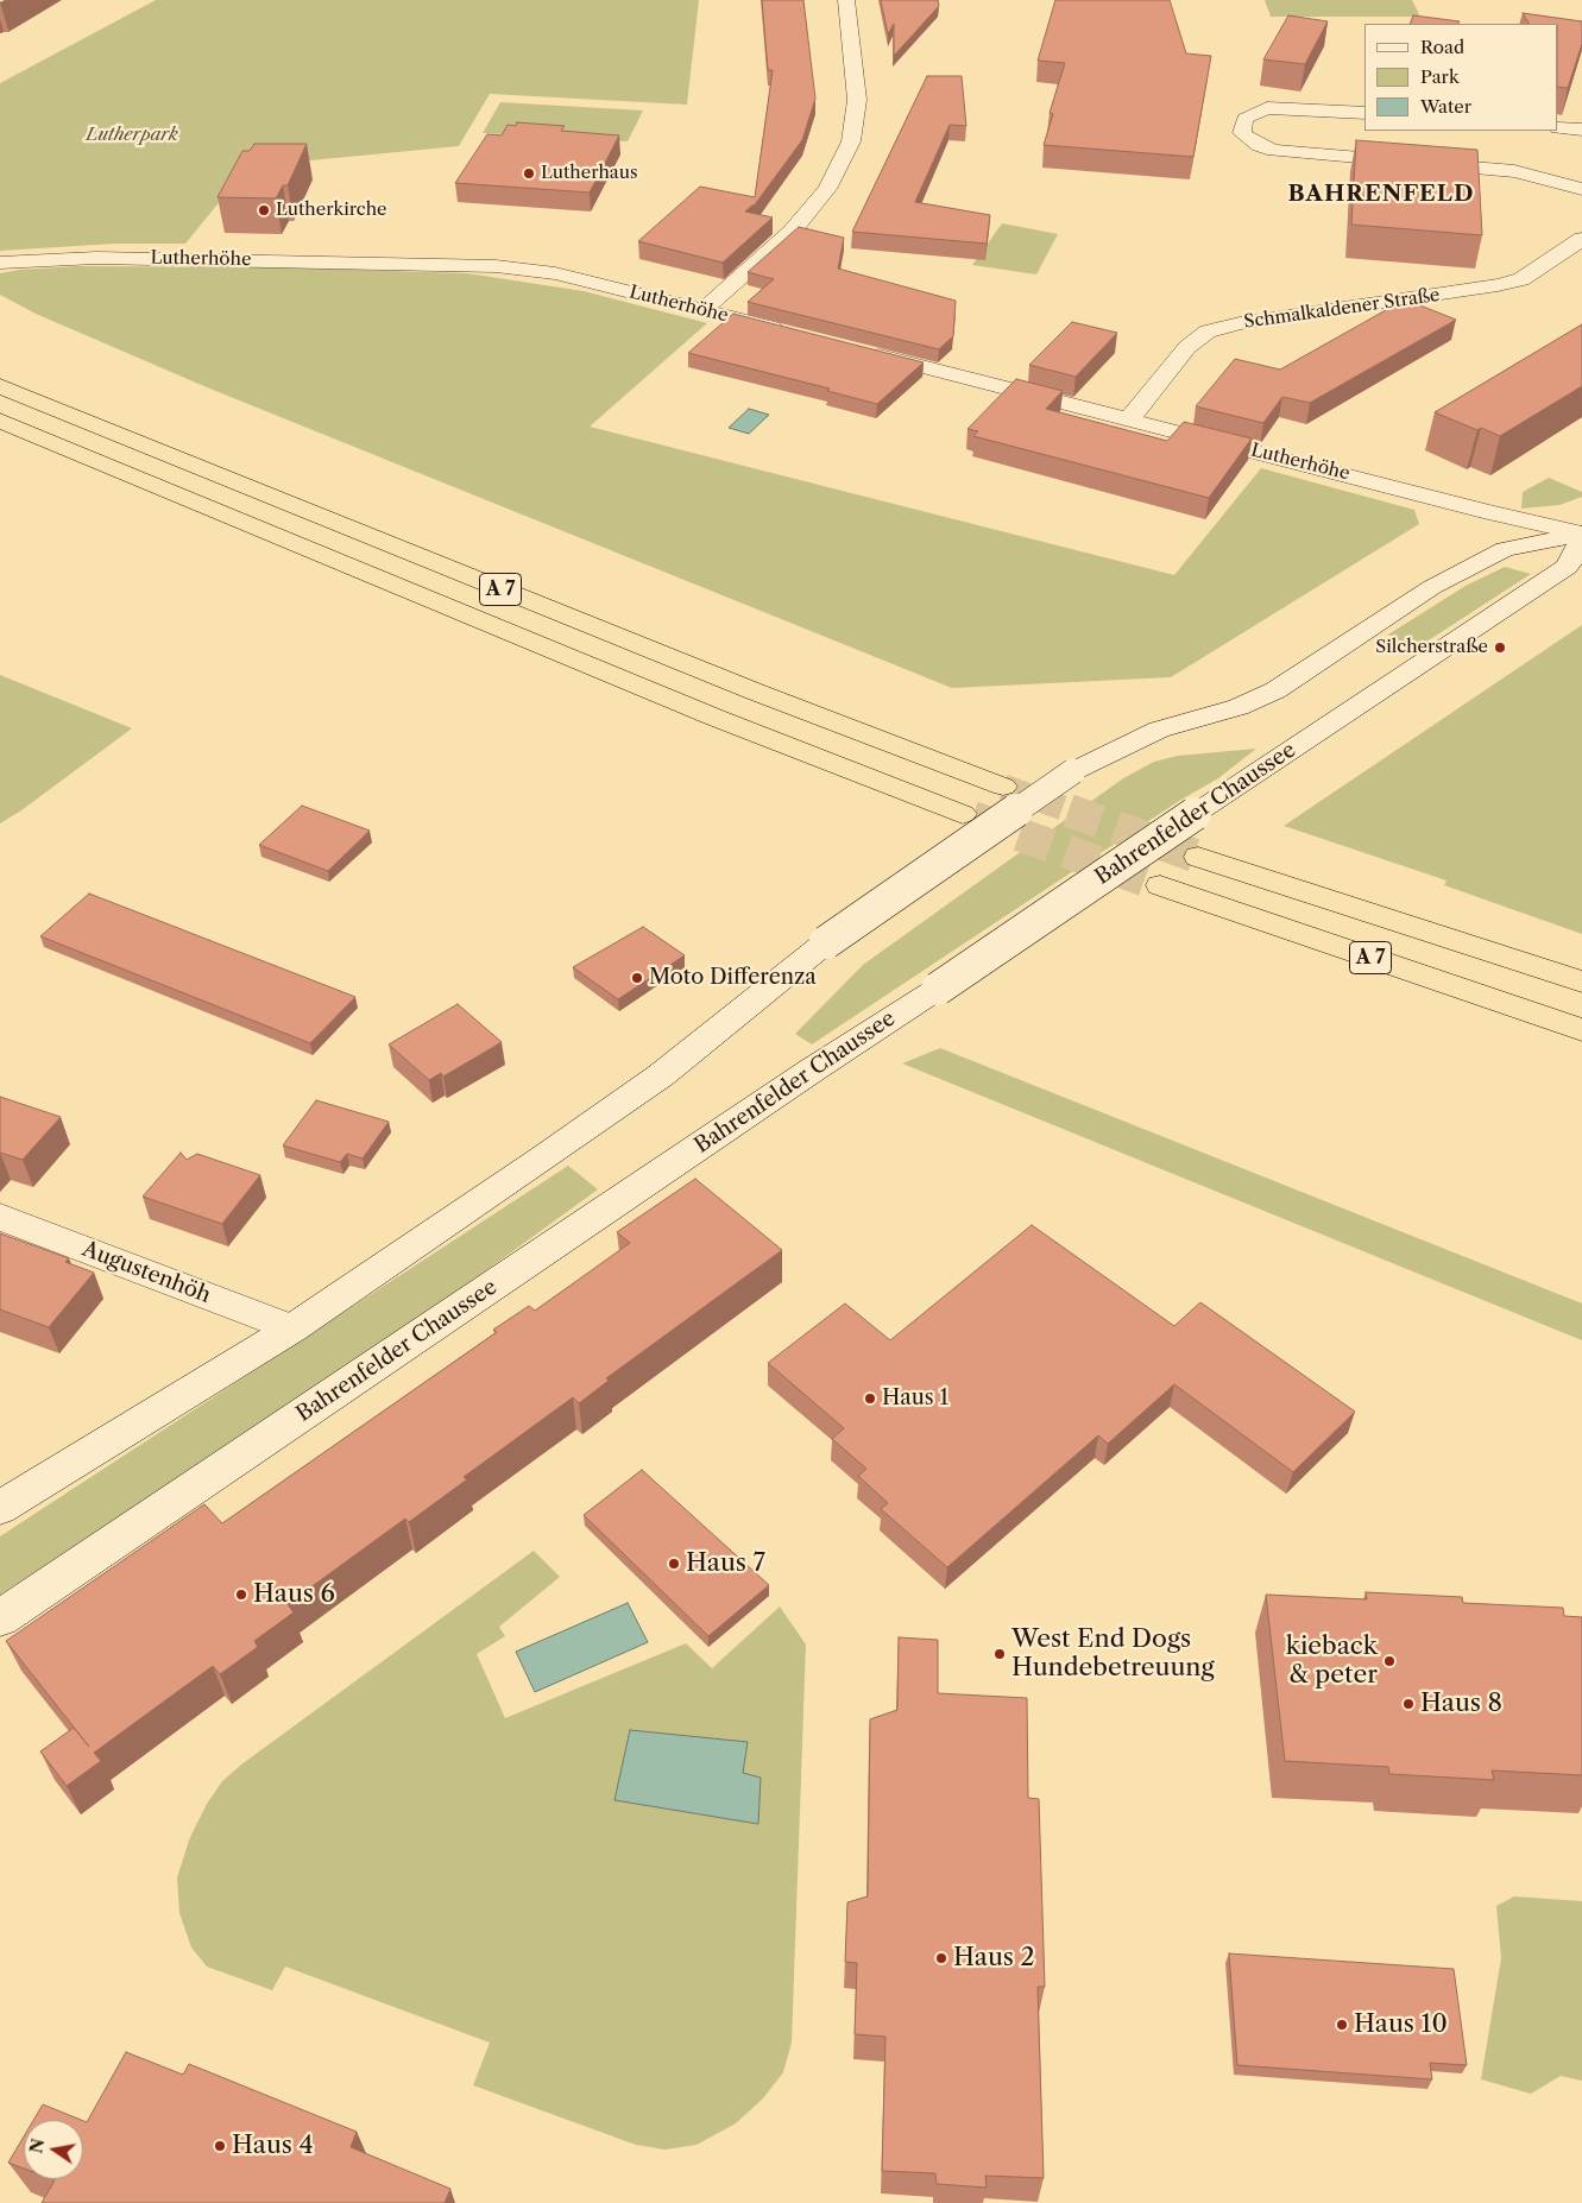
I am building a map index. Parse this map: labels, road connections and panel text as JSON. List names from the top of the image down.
{
  "streets": {
    "highway": ["A 7"],
    "street": [
      "Lutherhöhe",
      "Schmalkaldener Straße",
      "Bahrenfelder Chaussee",
      "Augustenhöh"
    ]
  },
  "crossings": [
    ["Lutherhöhe", "Schmalkaldener Straße"]
  ],
  "districts": ["BAHRENFELD"],
  "parks": ["Lutherpark"],
  "places": [
    "Lutherhaus",
    "Lutherkirche",
    "Silcherstraße",
    "Moto Differenza",
    "Haus 1",
    "Haus 7",
    "Haus 6",
    "West End Dogs Hundebetreuung",
    "kieback & peter",
    "Haus 8",
    "Haus 2",
    "Haus 10",
    "Haus 4"
  ],
  "legend": ["Road", "Park", "Water"],
  "north": "left"
}
